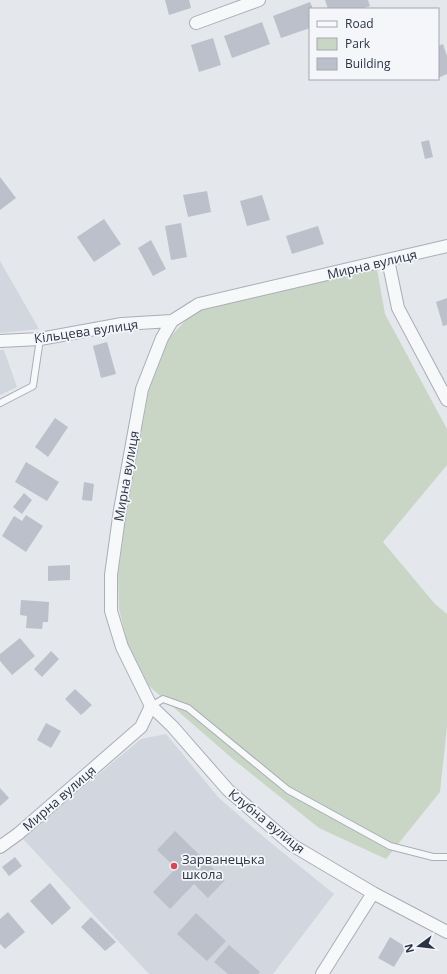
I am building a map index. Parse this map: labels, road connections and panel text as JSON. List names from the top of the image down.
{
  "streets": {
    "street": ["Мирна вулиця", "Кільцева вулиця", "Клубна вулиця"]
  },
  "crossings": [
    ["Мирна вулиця", "Кільцева вулиця"],
    ["Мирна вулиця", "Клубна вулиця"]
  ],
  "places": ["Зарванецька школа"],
  "legend": ["Road", "Park", "Building"],
  "north": "left"
}
